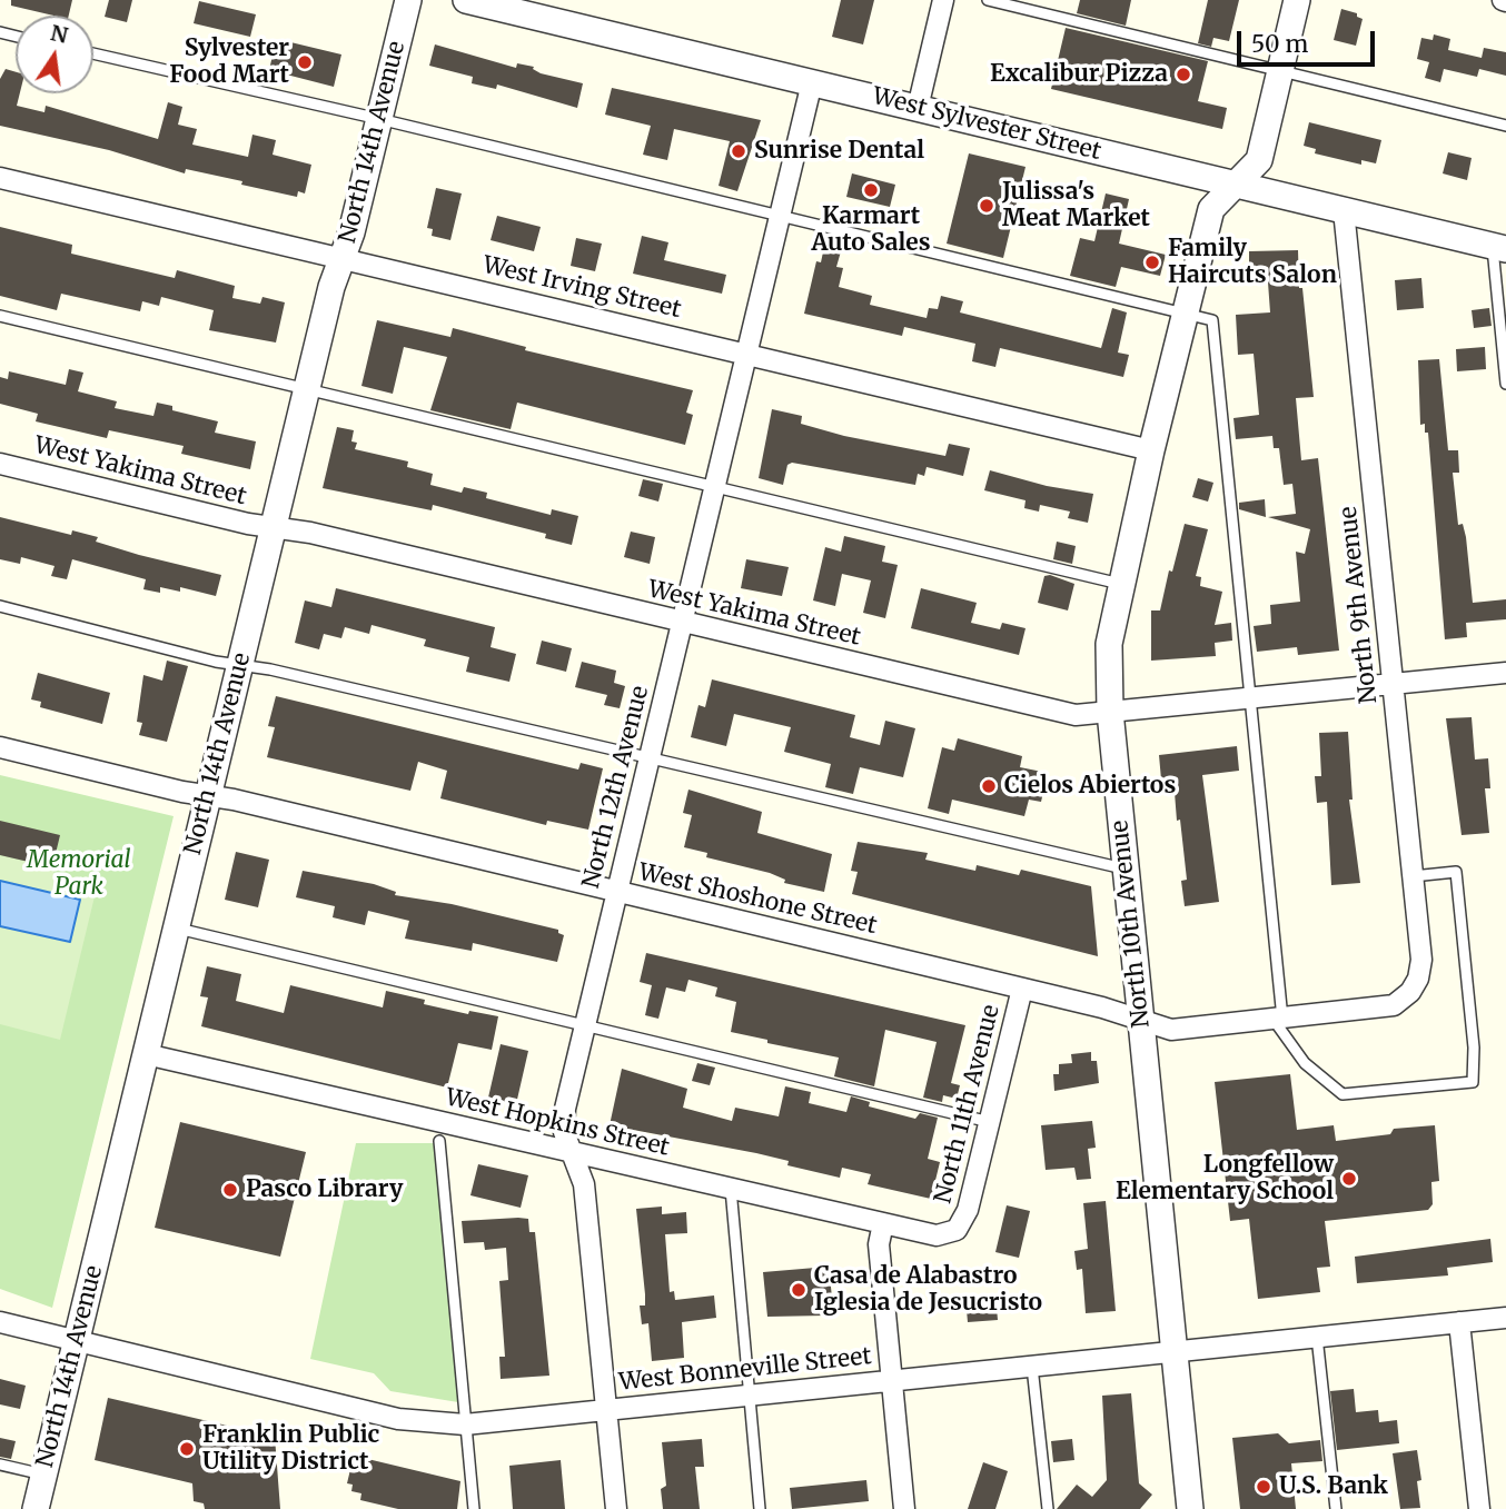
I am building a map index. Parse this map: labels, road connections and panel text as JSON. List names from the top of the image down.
{
  "streets": {
    "street": [
      "West Sylvester Street",
      "North 14th Avenue",
      "West Irving Street",
      "West Yakima Street",
      "North 9th Avenue",
      "North 12th Avenue",
      "West Shoshone Street",
      "North 10th Avenue",
      "North 11th Avenue",
      "West Hopkins Street",
      "West Bonneville Street"
    ]
  },
  "crossings": [
    ["West Sylvester Street", "North 9th Avenue"],
    ["West Sylvester Street", "North 12th Avenue"],
    ["West Sylvester Street", "North 10th Avenue"],
    ["North 14th Avenue", "West Irving Street"],
    ["North 14th Avenue", "West Yakima Street"],
    ["North 14th Avenue", "West Shoshone Street"],
    ["North 14th Avenue", "West Hopkins Street"],
    ["North 14th Avenue", "West Bonneville Street"],
    ["West Irving Street", "North 12th Avenue"],
    ["West Irving Street", "North 10th Avenue"],
    ["West Yakima Street", "North 9th Avenue"],
    ["West Yakima Street", "North 12th Avenue"],
    ["West Yakima Street", "North 10th Avenue"],
    ["North 9th Avenue", "West Shoshone Street"],
    ["North 12th Avenue", "West Shoshone Street"],
    ["North 12th Avenue", "West Hopkins Street"],
    ["North 12th Avenue", "West Bonneville Street"],
    ["West Shoshone Street", "North 10th Avenue"],
    ["West Shoshone Street", "North 11th Avenue"],
    ["North 10th Avenue", "West Bonneville Street"],
    ["North 11th Avenue", "West Hopkins Street"]
  ],
  "parks": ["Memorial Park"],
  "places": [
    "Sylvester Food Mart",
    "Excalibur Pizza",
    "Sunrise Dental",
    "Karmart Auto Sales",
    "Julissa's Meat Market",
    "Family Haircuts Salon",
    "Cielos Abiertos",
    "Longfellow Elementary School",
    "Pasco Library",
    "Casa de Alabastro Iglesia de Jesucristo",
    "Franklin Public Utility District",
    "U.S. Bank"
  ],
  "scale_bar": "50 m",
  "north": "top"
}
